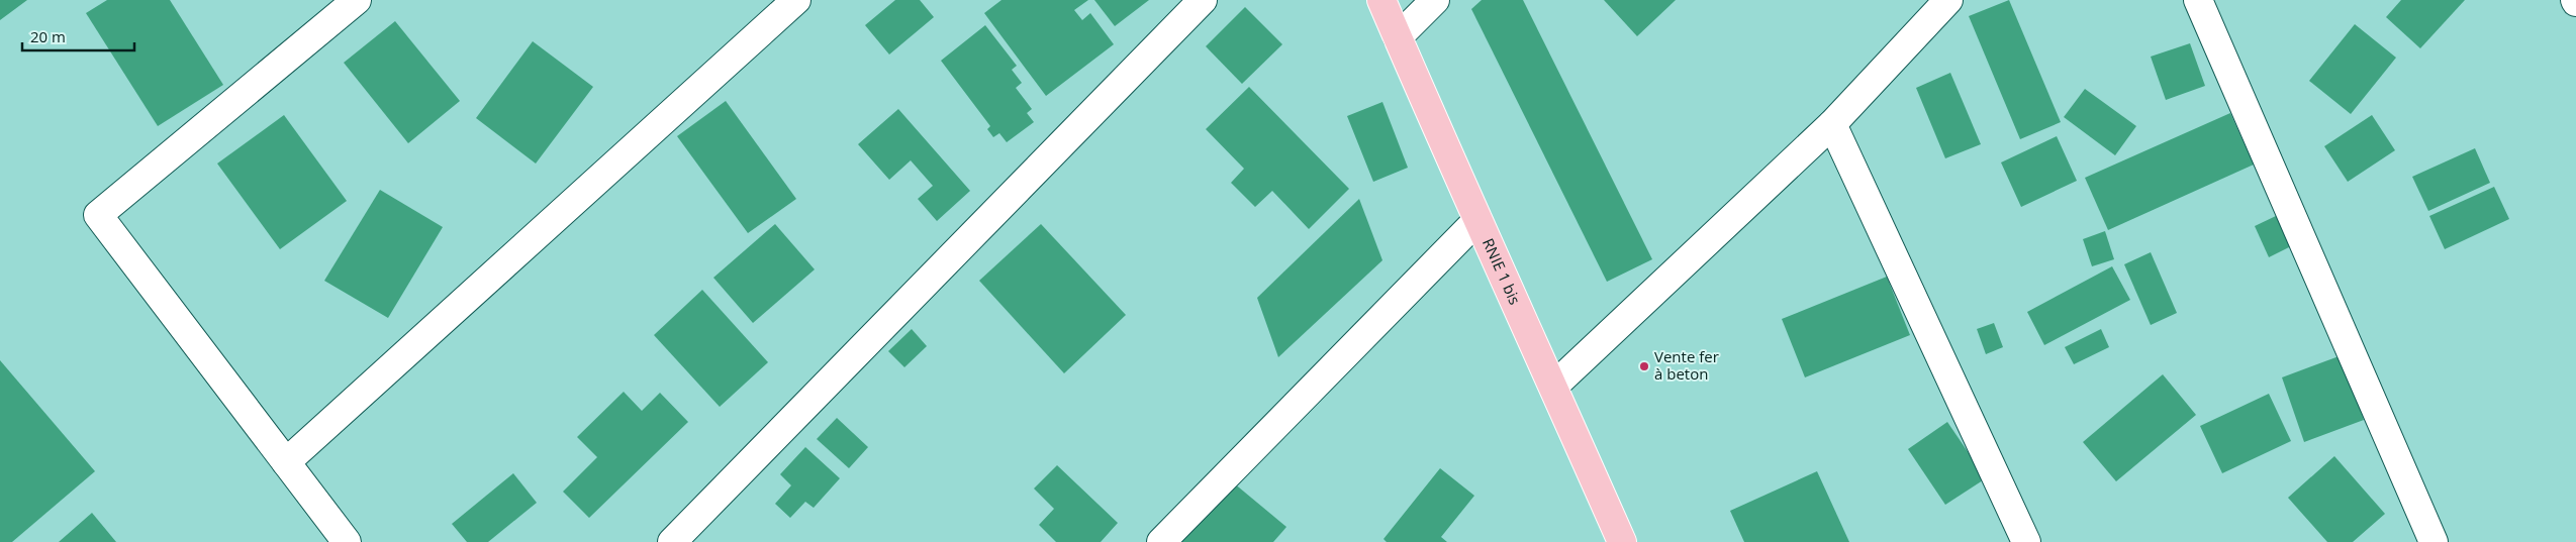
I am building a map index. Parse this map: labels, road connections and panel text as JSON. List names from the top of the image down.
{
  "streets": {
    "main road": ["RNIE 1 bis"]
  },
  "places": ["Vente fer à beton"],
  "scale_bar": "20 m"
}
